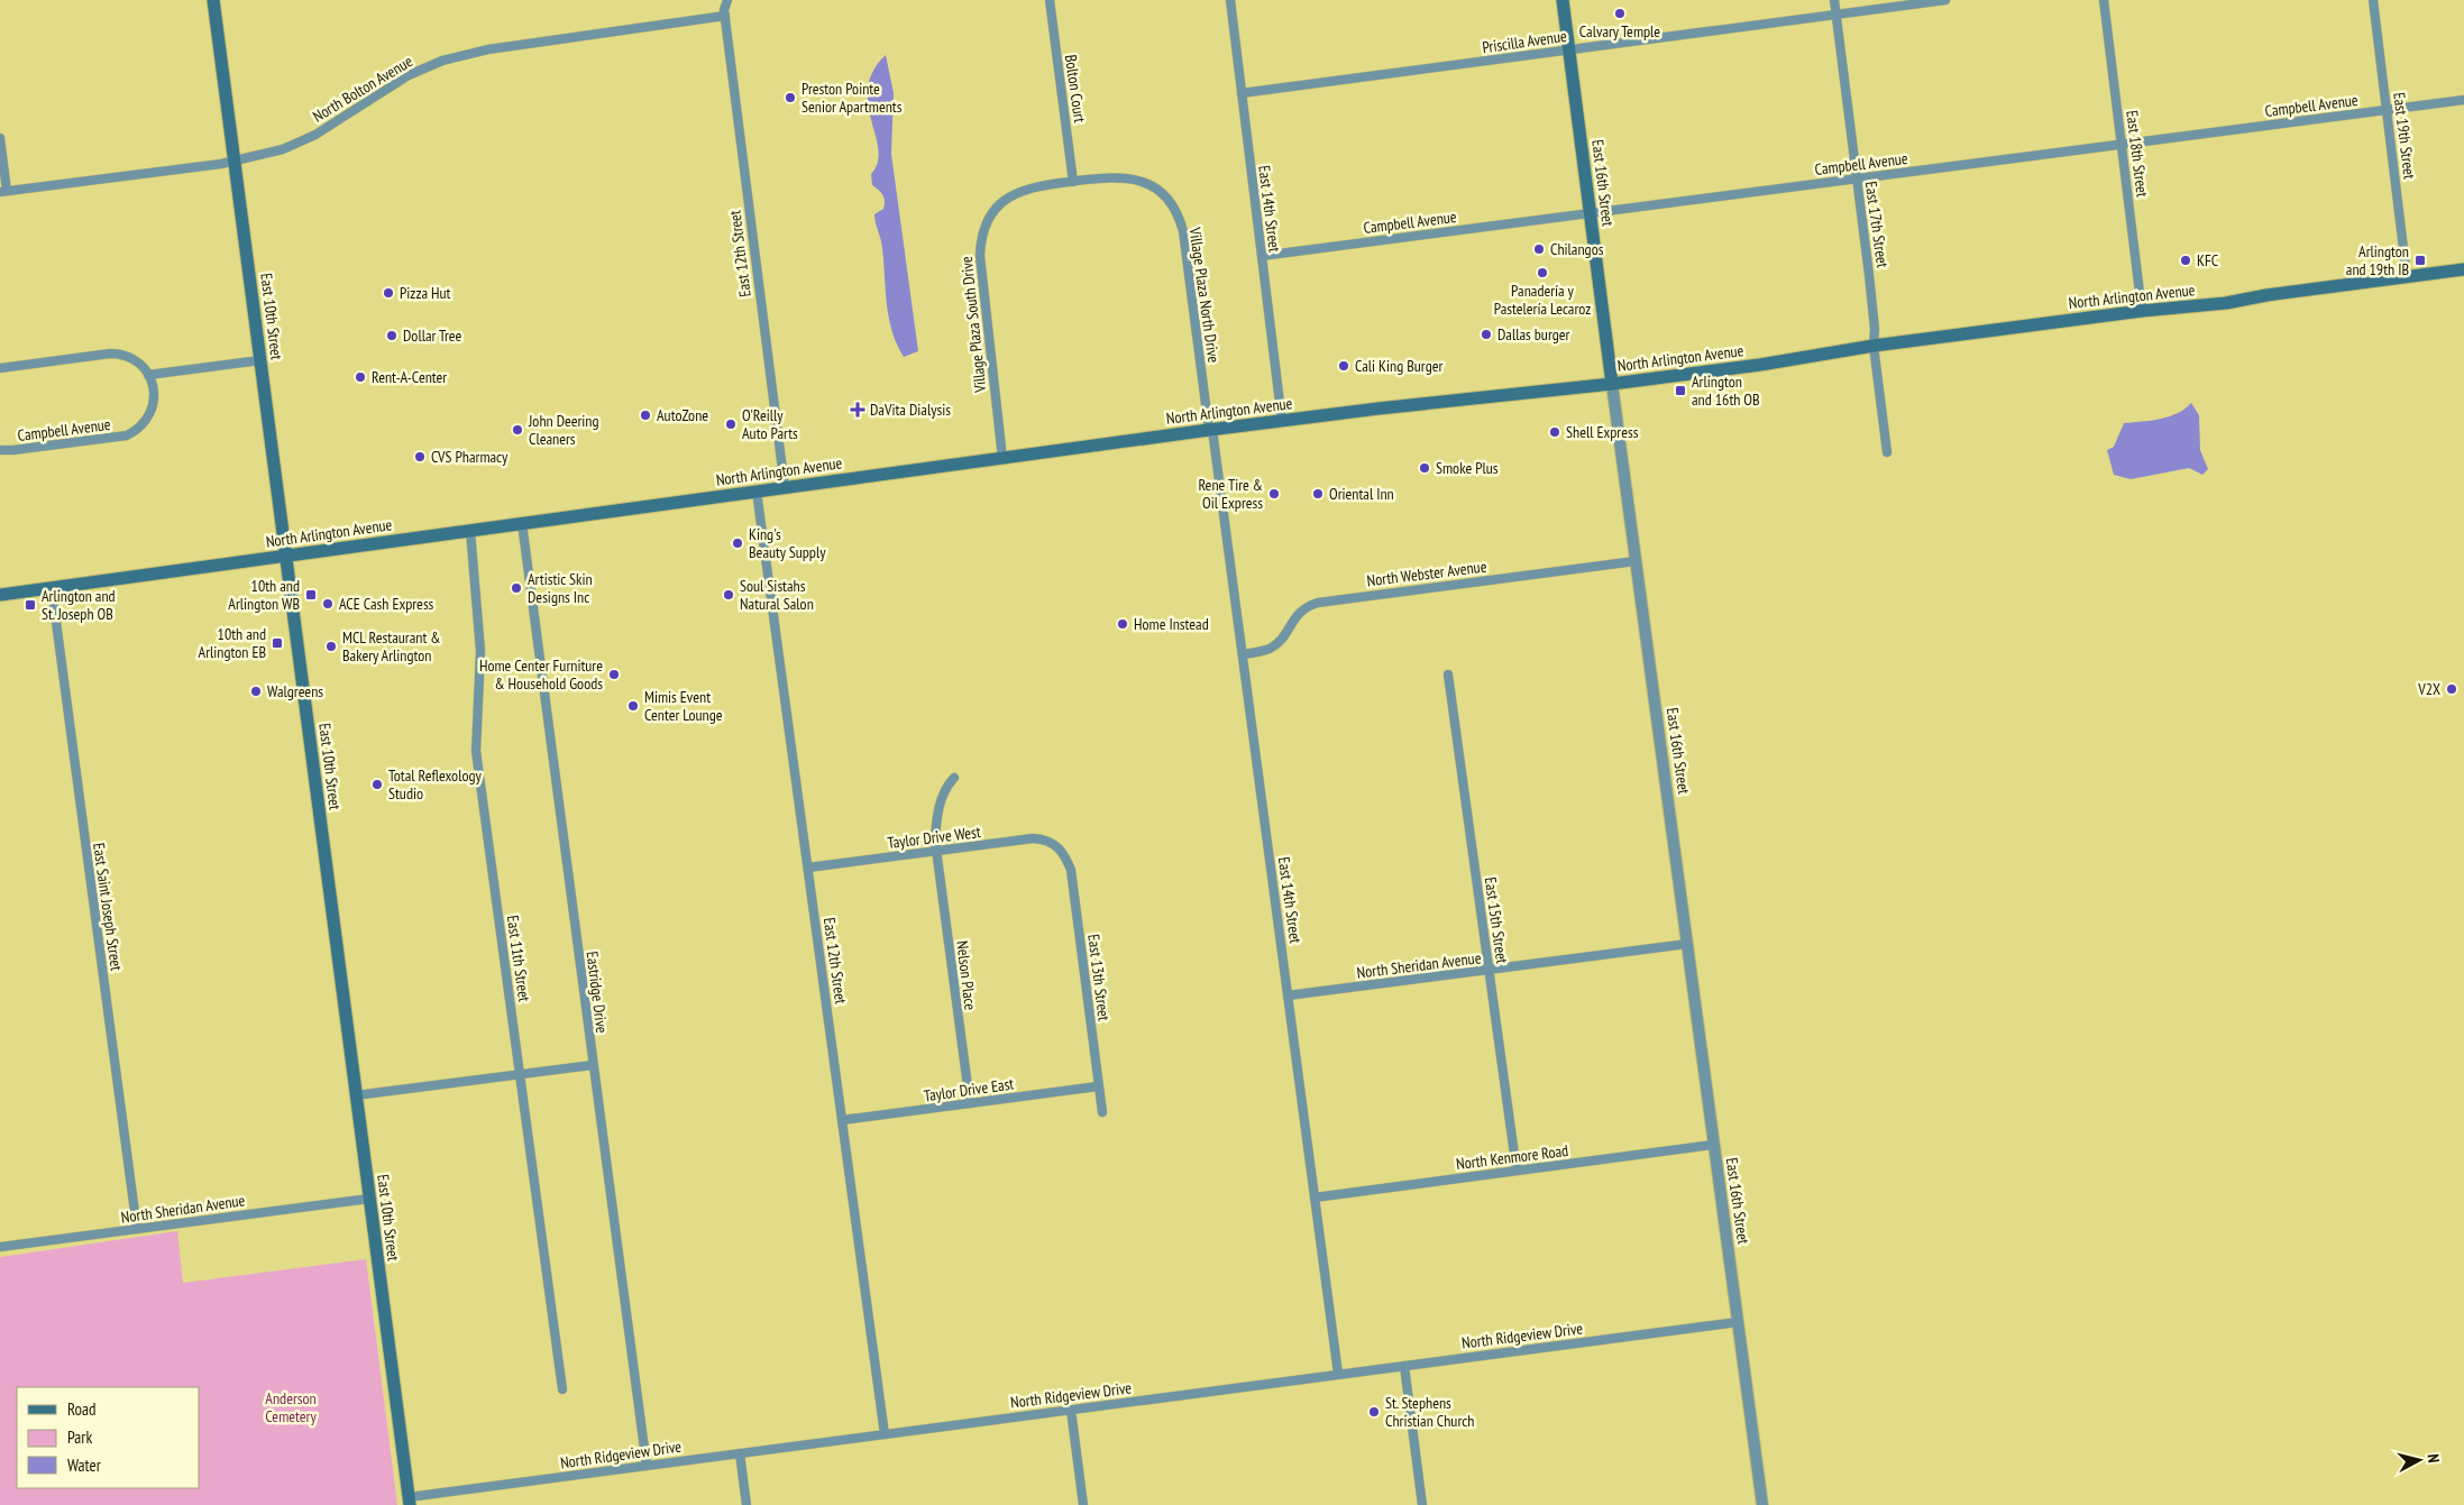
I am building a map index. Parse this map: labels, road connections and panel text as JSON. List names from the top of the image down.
{
  "streets": {
    "main road": ["East 16th Street", "North Arlington Avenue", "East 10th Street"],
    "street": [
      "Priscilla Avenue",
      "North Bolton Avenue",
      "Bolton Court",
      "Campbell Avenue",
      "East 19th Street",
      "East 18th Street",
      "East 14th Street",
      "East 17th Street",
      "East 12th Street",
      "Village Plaza North Drive",
      "Village Plaza South Drive",
      "North Webster Avenue",
      "Taylor Drive West",
      "East Saint Joseph Street",
      "East 15th Street",
      "East 11th Street",
      "North Sheridan Avenue",
      "Nelson Place",
      "East 13th Street",
      "Eastridge Drive",
      "Taylor Drive East",
      "North Kenmore Road",
      "North Ridgeview Drive"
    ]
  },
  "crossings": [
    ["Priscilla Avenue", "East 16th Street"],
    ["Priscilla Avenue", "East 14th Street"],
    ["Priscilla Avenue", "East 17th Street"],
    ["North Bolton Avenue", "East 12th Street"],
    ["North Bolton Avenue", "East 10th Street"],
    ["Bolton Court", "Village Plaza North Drive"],
    ["Bolton Court", "Village Plaza South Drive"],
    ["Campbell Avenue", "East 19th Street"],
    ["Campbell Avenue", "East 18th Street"],
    ["Campbell Avenue", "East 16th Street"],
    ["Campbell Avenue", "East 14th Street"],
    ["Campbell Avenue", "East 17th Street"],
    ["East 19th Street", "North Arlington Avenue"],
    ["East 18th Street", "North Arlington Avenue"],
    ["East 16th Street", "North Arlington Avenue"],
    ["East 16th Street", "North Webster Avenue"],
    ["East 16th Street", "North Sheridan Avenue"],
    ["East 16th Street", "North Kenmore Road"],
    ["East 16th Street", "North Ridgeview Drive"],
    ["East 14th Street", "Village Plaza North Drive"],
    ["East 14th Street", "North Arlington Avenue"],
    ["East 14th Street", "North Webster Avenue"],
    ["East 14th Street", "North Sheridan Avenue"],
    ["East 14th Street", "North Kenmore Road"],
    ["East 14th Street", "North Ridgeview Drive"],
    ["East 17th Street", "North Arlington Avenue"],
    ["East 12th Street", "North Arlington Avenue"],
    ["East 12th Street", "Taylor Drive West"],
    ["East 12th Street", "Taylor Drive East"],
    ["East 12th Street", "North Ridgeview Drive"],
    ["Village Plaza North Drive", "North Arlington Avenue"],
    ["Village Plaza North Drive", "Village Plaza South Drive"],
    ["North Arlington Avenue", "East 10th Street"],
    ["North Arlington Avenue", "Village Plaza South Drive"],
    ["North Arlington Avenue", "East Saint Joseph Street"],
    ["North Arlington Avenue", "East 11th Street"],
    ["North Arlington Avenue", "Eastridge Drive"],
    ["East 10th Street", "North Sheridan Avenue"],
    ["East 10th Street", "North Ridgeview Drive"],
    ["Taylor Drive West", "Nelson Place"],
    ["Taylor Drive West", "East 13th Street"],
    ["East Saint Joseph Street", "North Sheridan Avenue"],
    ["East 15th Street", "North Sheridan Avenue"],
    ["East 15th Street", "North Kenmore Road"],
    ["Nelson Place", "Taylor Drive East"],
    ["East 13th Street", "Taylor Drive East"],
    ["Eastridge Drive", "North Ridgeview Drive"]
  ],
  "parks": ["Anderson Cemetery"],
  "places": {
    "other": [
      "Calvary Temple",
      "Preston Pointe Senior Apartments",
      "Chilangos",
      "KFC",
      "Panadería y Pastelería Lecaroz",
      "Pizza Hut",
      "Dallas burger",
      "Dollar Tree",
      "Cali King Burger",
      "Rent-A-Center",
      "AutoZone",
      "O'Reilly Auto Parts",
      "John Deering Cleaners",
      "Shell Express",
      "CVS Pharmacy",
      "Smoke Plus",
      "Rene Tire & Oil Express",
      "Oriental Inn",
      "King's Beauty Supply",
      "Artistic Skin Designs Inc",
      "Soul Sistahs Natural Salon",
      "ACE Cash Express",
      "Home Instead",
      "MCL Restaurant & Bakery Arlington",
      "Home Center Furniture & Household Goods",
      "V2X",
      "Walgreens",
      "Mimis Event Center Lounge",
      "Total Reflexology Studio",
      "St. Stephens Christian Church"
    ],
    "transit": [
      "Arlington and 19th IB",
      "Arlington and 16th OB",
      "10th and Arlington WB",
      "Arlington and St. Joseph OB",
      "10th and Arlington EB"
    ],
    "health": ["DaVita Dialysis"]
  },
  "legend": ["Road", "Park", "Water"],
  "north": "right"
}
